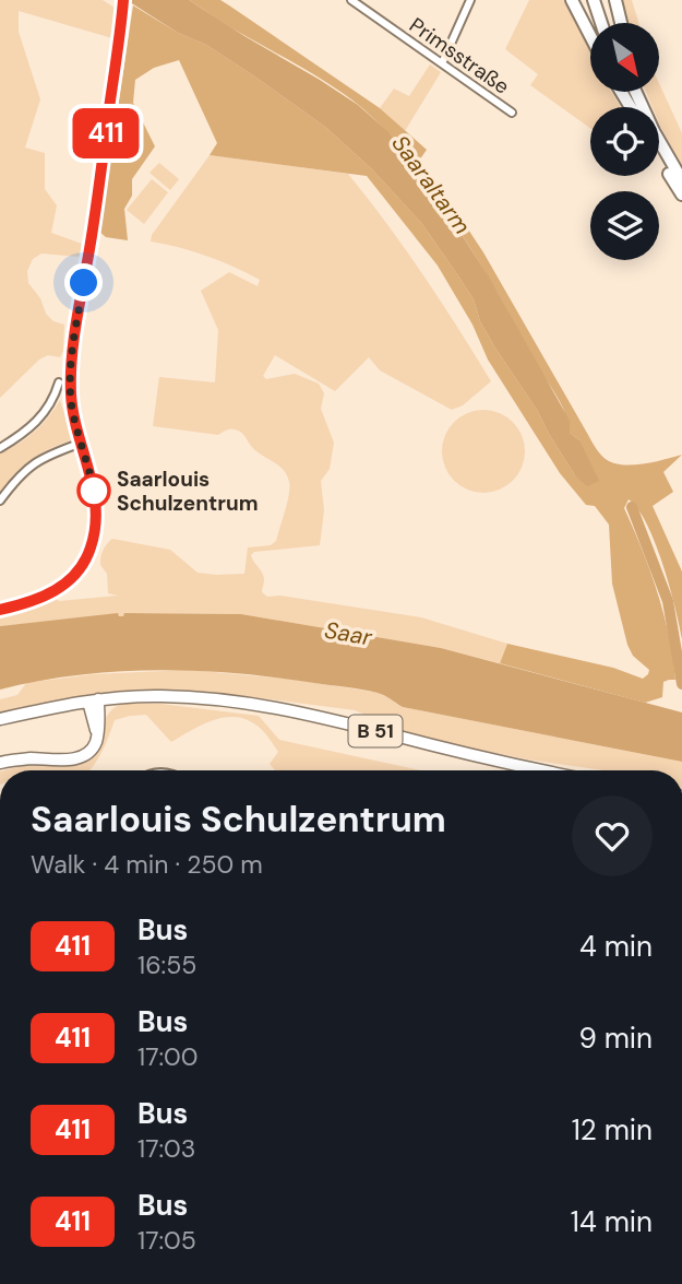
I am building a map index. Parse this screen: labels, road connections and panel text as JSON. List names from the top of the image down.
{
  "streets": {
    "main road": ["B 51"],
    "street": ["Primsstraße"]
  },
  "water": ["Saaraltarm", "Saar"],
  "places": ["Saarlouis Schulzentrum"],
  "lines": ["bus line 411"],
  "north": "bottom right",
  "page": {
    "on_map": "411",
    "heading": ["Saarlouis Schulzentrum", "Walk · 4 min · 250 m"],
    "list": [
      {
        "mark": "411",
        "name": "Bus",
        "note": "16:55",
        "value": "4 min"
      },
      {
        "mark": "411",
        "name": "Bus",
        "note": "17:00",
        "value": "9 min"
      },
      {
        "mark": "411",
        "name": "Bus",
        "note": "17:03",
        "value": "12 min"
      },
      {
        "mark": "411",
        "name": "Bus",
        "note": "17:05",
        "value": "14 min"
      }
    ]
  }
}
